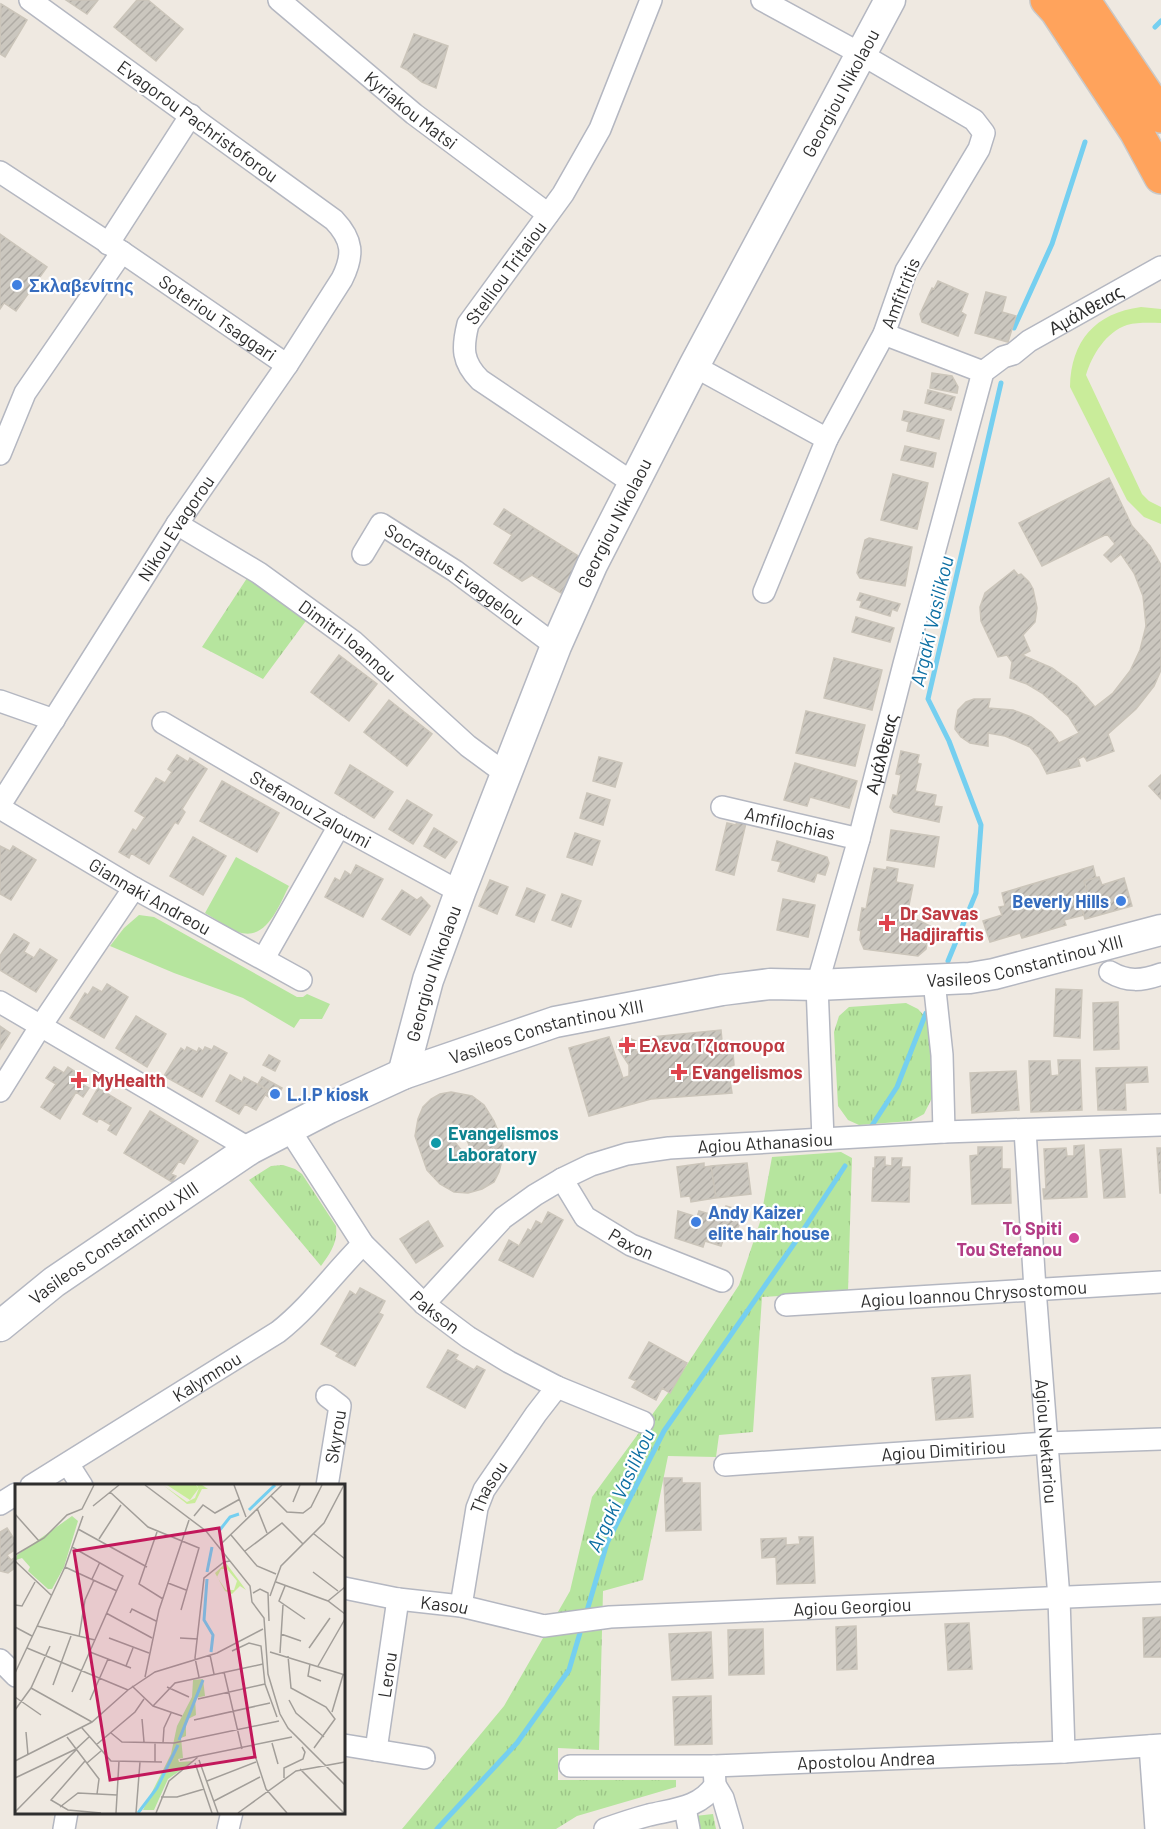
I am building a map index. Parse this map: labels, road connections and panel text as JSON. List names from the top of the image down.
{
  "streets": {
    "street": [
      "Georgiou Nikolaou",
      "Kyriakou Matsi",
      "Evagorou Pachristoforou",
      "Stelliou Tritaiou",
      "Amfitritis",
      "Αμάλθειας",
      "Soteriou Tsaggari",
      "Nikou Evagorou",
      "Socratous Evaggelou",
      "Dimitri Ioannou",
      "Stefanou Zaloumi",
      "Amfilochias",
      "Giannaki Andreou",
      "Vasileos Constantinou XIII",
      "Agiou Athanasiou",
      "Paxon",
      "Agiou Ioannou Chrysostomou",
      "Pakson",
      "Kalymnou",
      "Skyrou",
      "Agiou Nektariou",
      "Agiou Dimitiriou",
      "Thasou",
      "Kasou",
      "Agiou Georgiou",
      "Lerou",
      "Apostolou Andrea"
    ]
  },
  "crossings": [
    ["Georgiou Nikolaou", "Stelliou Tritaiou"],
    ["Georgiou Nikolaou", "Amfitritis"],
    ["Georgiou Nikolaou", "Socratous Evaggelou"],
    ["Georgiou Nikolaou", "Dimitri Ioannou"],
    ["Georgiou Nikolaou", "Stefanou Zaloumi"],
    ["Georgiou Nikolaou", "Vasileos Constantinou XIII"],
    ["Kyriakou Matsi", "Stelliou Tritaiou"],
    ["Evagorou Pachristoforou", "Nikou Evagorou"],
    ["Αμάλθειας", "Amfilochias"],
    ["Αμάλθειας", "Vasileos Constantinou XIII"],
    ["Αμάλθειας", "Agiou Athanasiou"],
    ["Soteriou Tsaggari", "Nikou Evagorou"],
    ["Nikou Evagorou", "Dimitri Ioannou"],
    ["Nikou Evagorou", "Giannaki Andreou"],
    ["Vasileos Constantinou XIII", "Pakson"],
    ["Agiou Athanasiou", "Paxon"],
    ["Agiou Athanasiou", "Pakson"],
    ["Agiou Athanasiou", "Agiou Nektariou"],
    ["Agiou Ioannou Chrysostomou", "Agiou Nektariou"],
    ["Pakson", "Kalymnou"],
    ["Pakson", "Thasou"],
    ["Agiou Nektariou", "Agiou Dimitiriou"],
    ["Agiou Nektariou", "Agiou Georgiou"],
    ["Agiou Nektariou", "Apostolou Andrea"],
    ["Thasou", "Kasou"],
    ["Kasou", "Agiou Georgiou"],
    ["Kasou", "Lerou"]
  ],
  "water": ["Argaki Vasilikou"],
  "places": {
    "other": [
      "Σκλαβενίτης",
      "Beverly Hills",
      "L.I.P kiosk",
      "Evangelismos Laboratory",
      "Andy Kaizer elite hair house",
      "To Spiti Tou Stefanou"
    ],
    "health": [
      "Dr Savvas Hadjiraftis",
      "Ελενα Τζιαπουρα",
      "Evangelismos",
      "MyHealth"
    ]
  }
}
